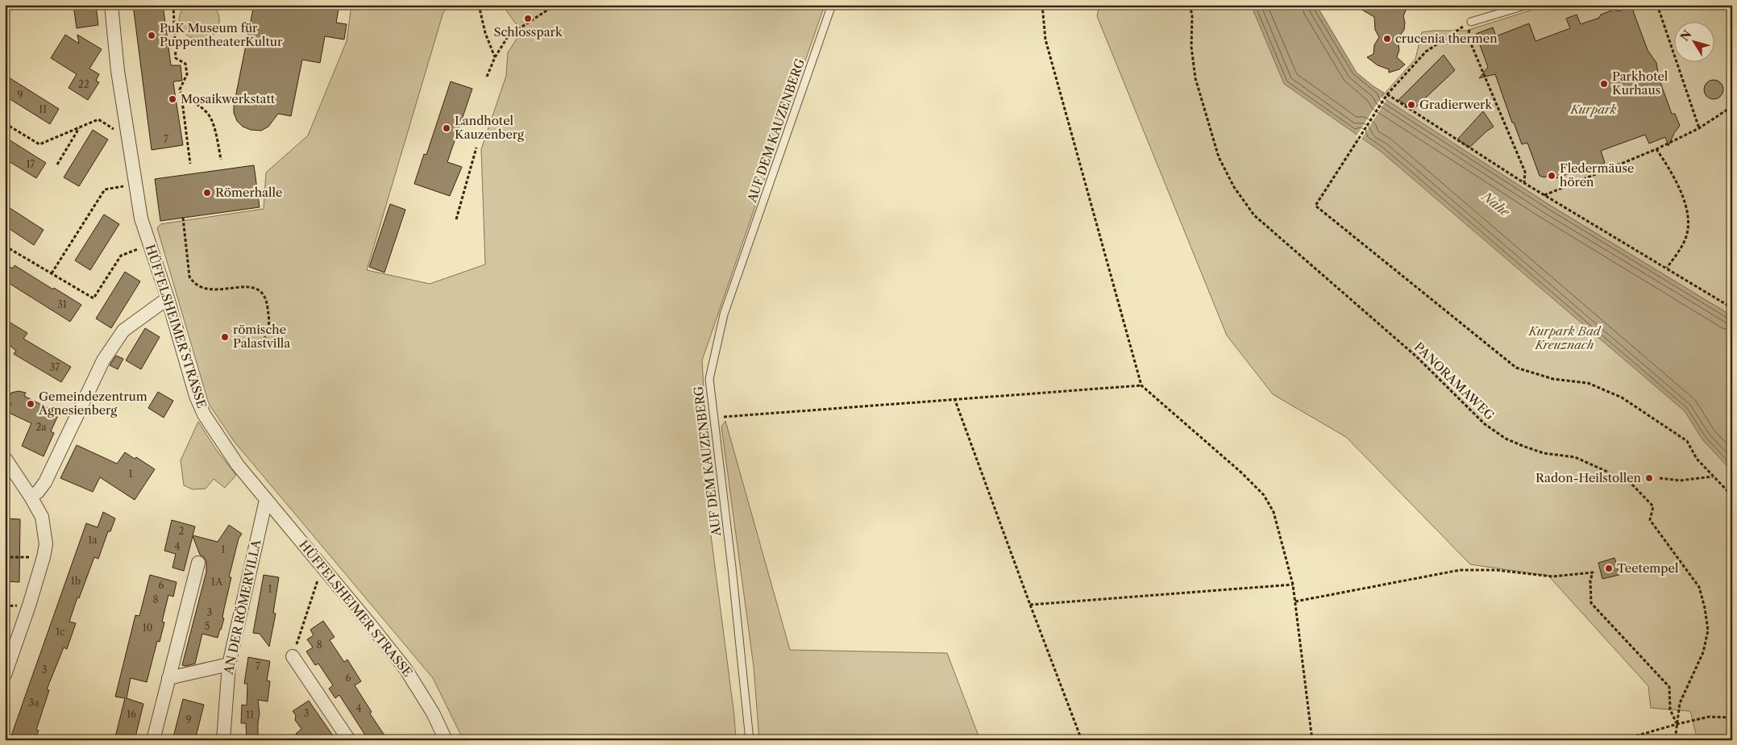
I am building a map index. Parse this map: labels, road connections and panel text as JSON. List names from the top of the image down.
{
  "streets": {
    "street": ["HÜFFELSHEIMER STRASSE", "AN DER RÖMERVILLA"],
    "lane": ["AUF DEM KAUZENBERG"],
    "path": ["PANORAMAWEG"]
  },
  "crossings": [
    ["HÜFFELSHEIMER STRASSE", "AN DER RÖMERVILLA"]
  ],
  "water": ["Nahe"],
  "parks": ["Kurpark", "Kurpark Bad Kreuznach"],
  "places": [
    "Schlosspark",
    "PuK Museum für PuppentheaterKultur",
    "crucenia thermen",
    "Parkhotel Kurhaus",
    "Mosaikwerkstatt",
    "Gradierwerk",
    "Landhotel Kauzenberg",
    "Fledermäuse hören",
    "Römerhalle",
    "römische Palastvilla",
    "Gemeindezentrum Agnesienberg",
    "Radon-Heilstollen",
    "Teetempel"
  ],
  "house_numbers": [
    "22",
    "9",
    "11",
    "7",
    "17",
    "31",
    "37",
    "2a",
    "1",
    "2",
    "1a",
    "4",
    "1",
    "1b",
    "1A",
    "6",
    "1",
    "8",
    "3",
    "5",
    "10",
    "1c",
    "8",
    "7",
    "3",
    "6",
    "3a",
    "4",
    "3",
    "16",
    "11",
    "9"
  ],
  "north": "top left"
}
